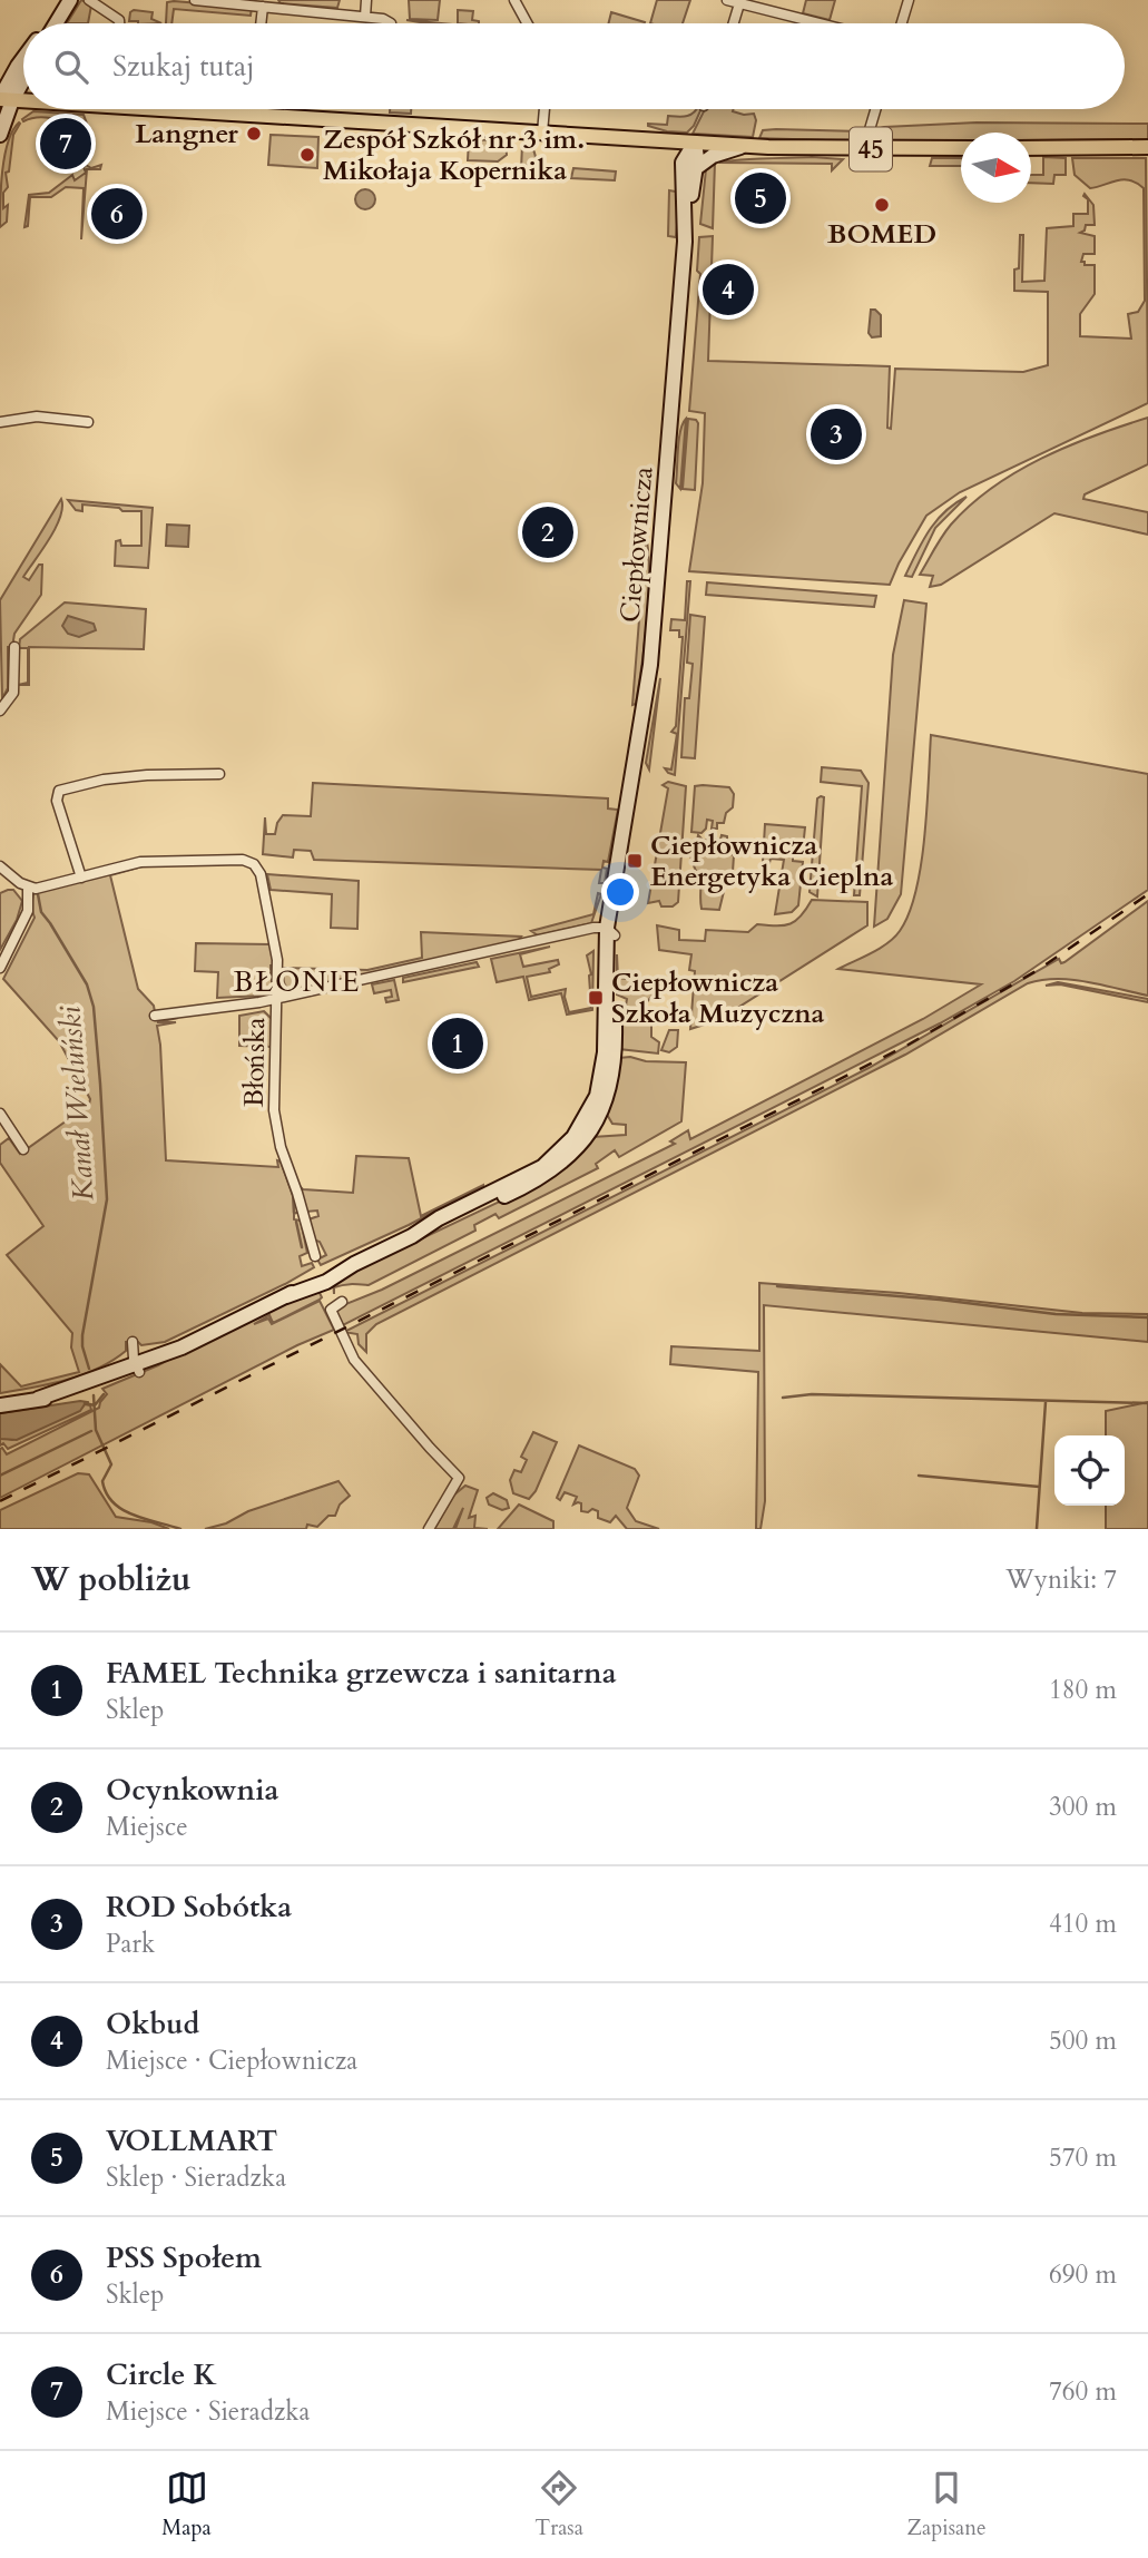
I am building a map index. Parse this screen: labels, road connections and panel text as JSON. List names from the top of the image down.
{
  "streets": {
    "main road": ["45", "Ciepłownicza"],
    "street": ["Błońska"]
  },
  "crossings": [
    ["45", "Ciepłownicza"]
  ],
  "districts": ["BŁONIE"],
  "water": ["Kanał Wieluński"],
  "places": {
    "other": ["Langner", "Zespół Szkół nr 3 im. Mikołaja Kopernika", "BOMED"],
    "transit": ["Ciepłownicza Energetyka Cieplna", "Ciepłownicza Szkoła Muzyczna"]
  },
  "north": "right",
  "page": {
    "search": "Szukaj tutaj",
    "pins": [
      "7",
      "5",
      "6",
      "4",
      "3",
      "2",
      "1"
    ],
    "heading": ["W pobliżu", "Wyniki: 7"],
    "list": [
      {
        "mark": "1",
        "name": "FAMEL Technika grzewcza i sanitarna",
        "note": "Sklep",
        "value": "180 m"
      },
      {
        "mark": "2",
        "name": "Ocynkownia",
        "note": "Miejsce",
        "value": "300 m"
      },
      {
        "mark": "3",
        "name": "ROD Sobótka",
        "note": "Park",
        "value": "410 m"
      },
      {
        "mark": "4",
        "name": "Okbud",
        "note": "Miejsce · Ciepłownicza",
        "value": "500 m"
      },
      {
        "mark": "5",
        "name": "VOLLMART",
        "note": "Sklep · Sieradzka",
        "value": "570 m"
      },
      {
        "mark": "6",
        "name": "PSS Społem",
        "note": "Sklep",
        "value": "690 m"
      },
      {
        "mark": "7",
        "name": "Circle K",
        "note": "Miejsce · Sieradzka",
        "value": "760 m"
      }
    ],
    "nav": ["Mapa", "Trasa", "Zapisane"]
  }
}
